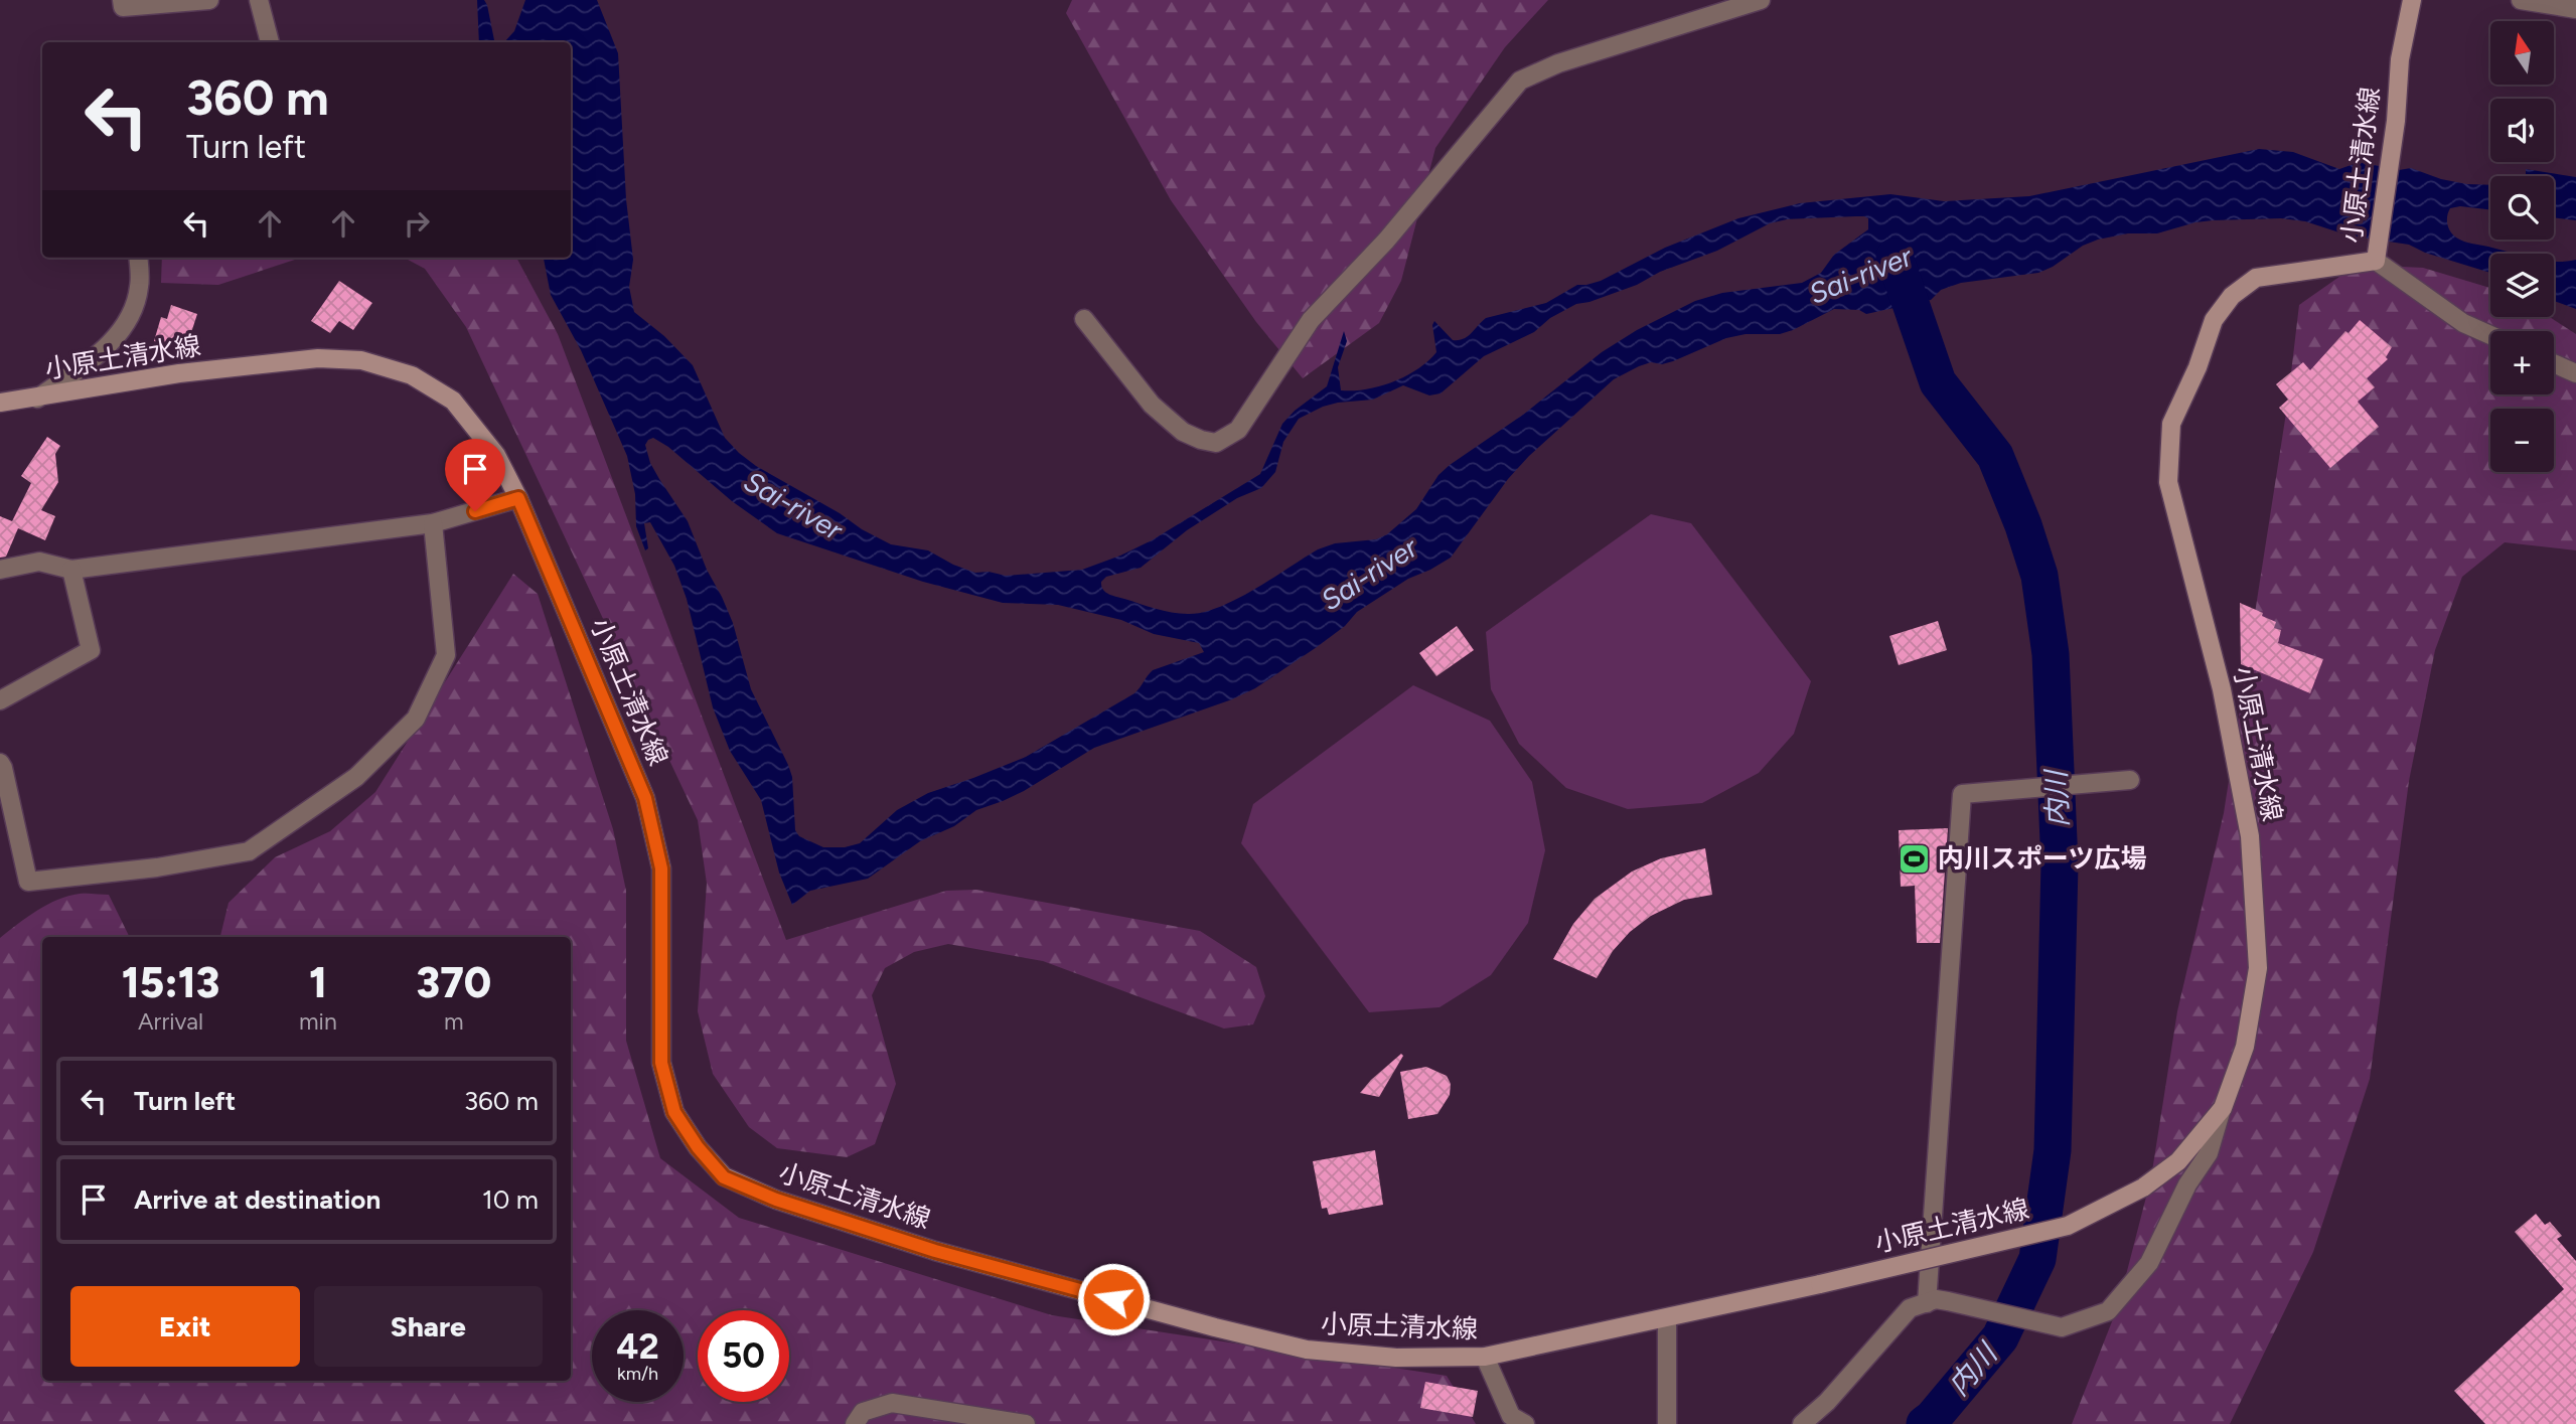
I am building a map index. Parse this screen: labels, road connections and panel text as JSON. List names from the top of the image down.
{
  "streets": {
    "main road": ["小原土清水線"]
  },
  "water": ["Sai-river", "内川"],
  "places": {
    "sports": ["内川スポーツ広場"]
  },
  "north": "top",
  "page": {
    "map_buttons": ["+", "−"],
    "turn": ["360 m", "Turn left"],
    "eta": [
      "15:13",
      "Arrival",
      "1",
      "min",
      "370",
      "m"
    ],
    "list": [
      {
        "name": "Turn left",
        "value": "360 m"
      },
      {
        "name": "Arrive at destination",
        "value": "10 m"
      }
    ],
    "buttons": ["Exit", "Share"],
    "speed": "42 km/h",
    "limit": "50"
  }
}
